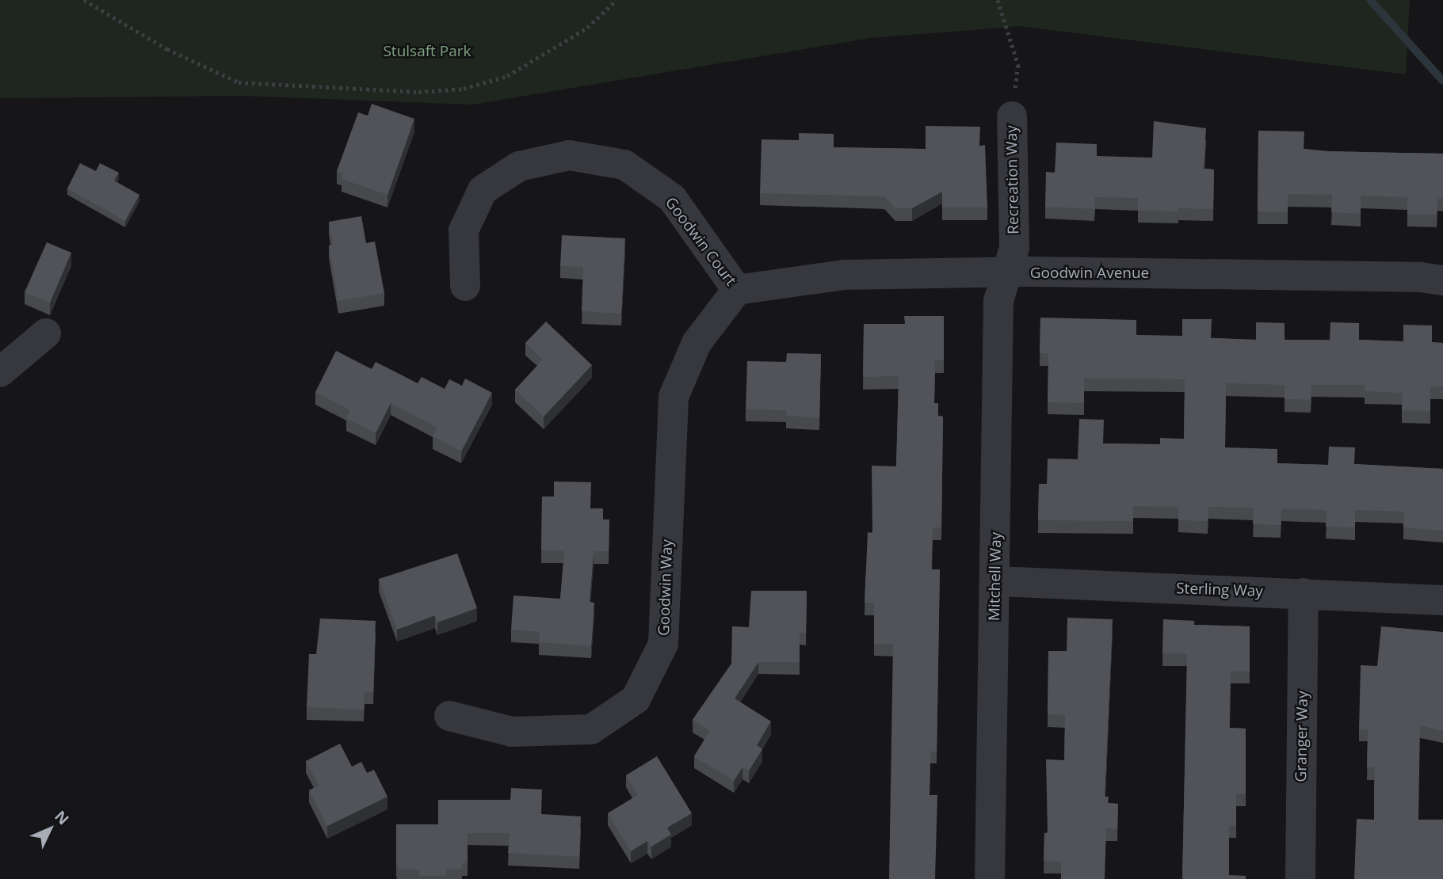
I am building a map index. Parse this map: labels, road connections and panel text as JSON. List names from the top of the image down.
{
  "streets": {
    "street": [
      "Recreation Way",
      "Goodwin Court",
      "Goodwin Avenue",
      "Mitchell Way",
      "Goodwin Way",
      "Sterling Way",
      "Granger Way"
    ]
  },
  "crossings": [
    ["Recreation Way", "Goodwin Avenue"],
    ["Recreation Way", "Mitchell Way"],
    ["Goodwin Court", "Goodwin Avenue"],
    ["Goodwin Court", "Goodwin Way"],
    ["Goodwin Avenue", "Mitchell Way"],
    ["Goodwin Avenue", "Goodwin Way"],
    ["Mitchell Way", "Sterling Way"],
    ["Sterling Way", "Granger Way"]
  ],
  "parks": ["Stulsaft Park"],
  "north": "top right"
}
